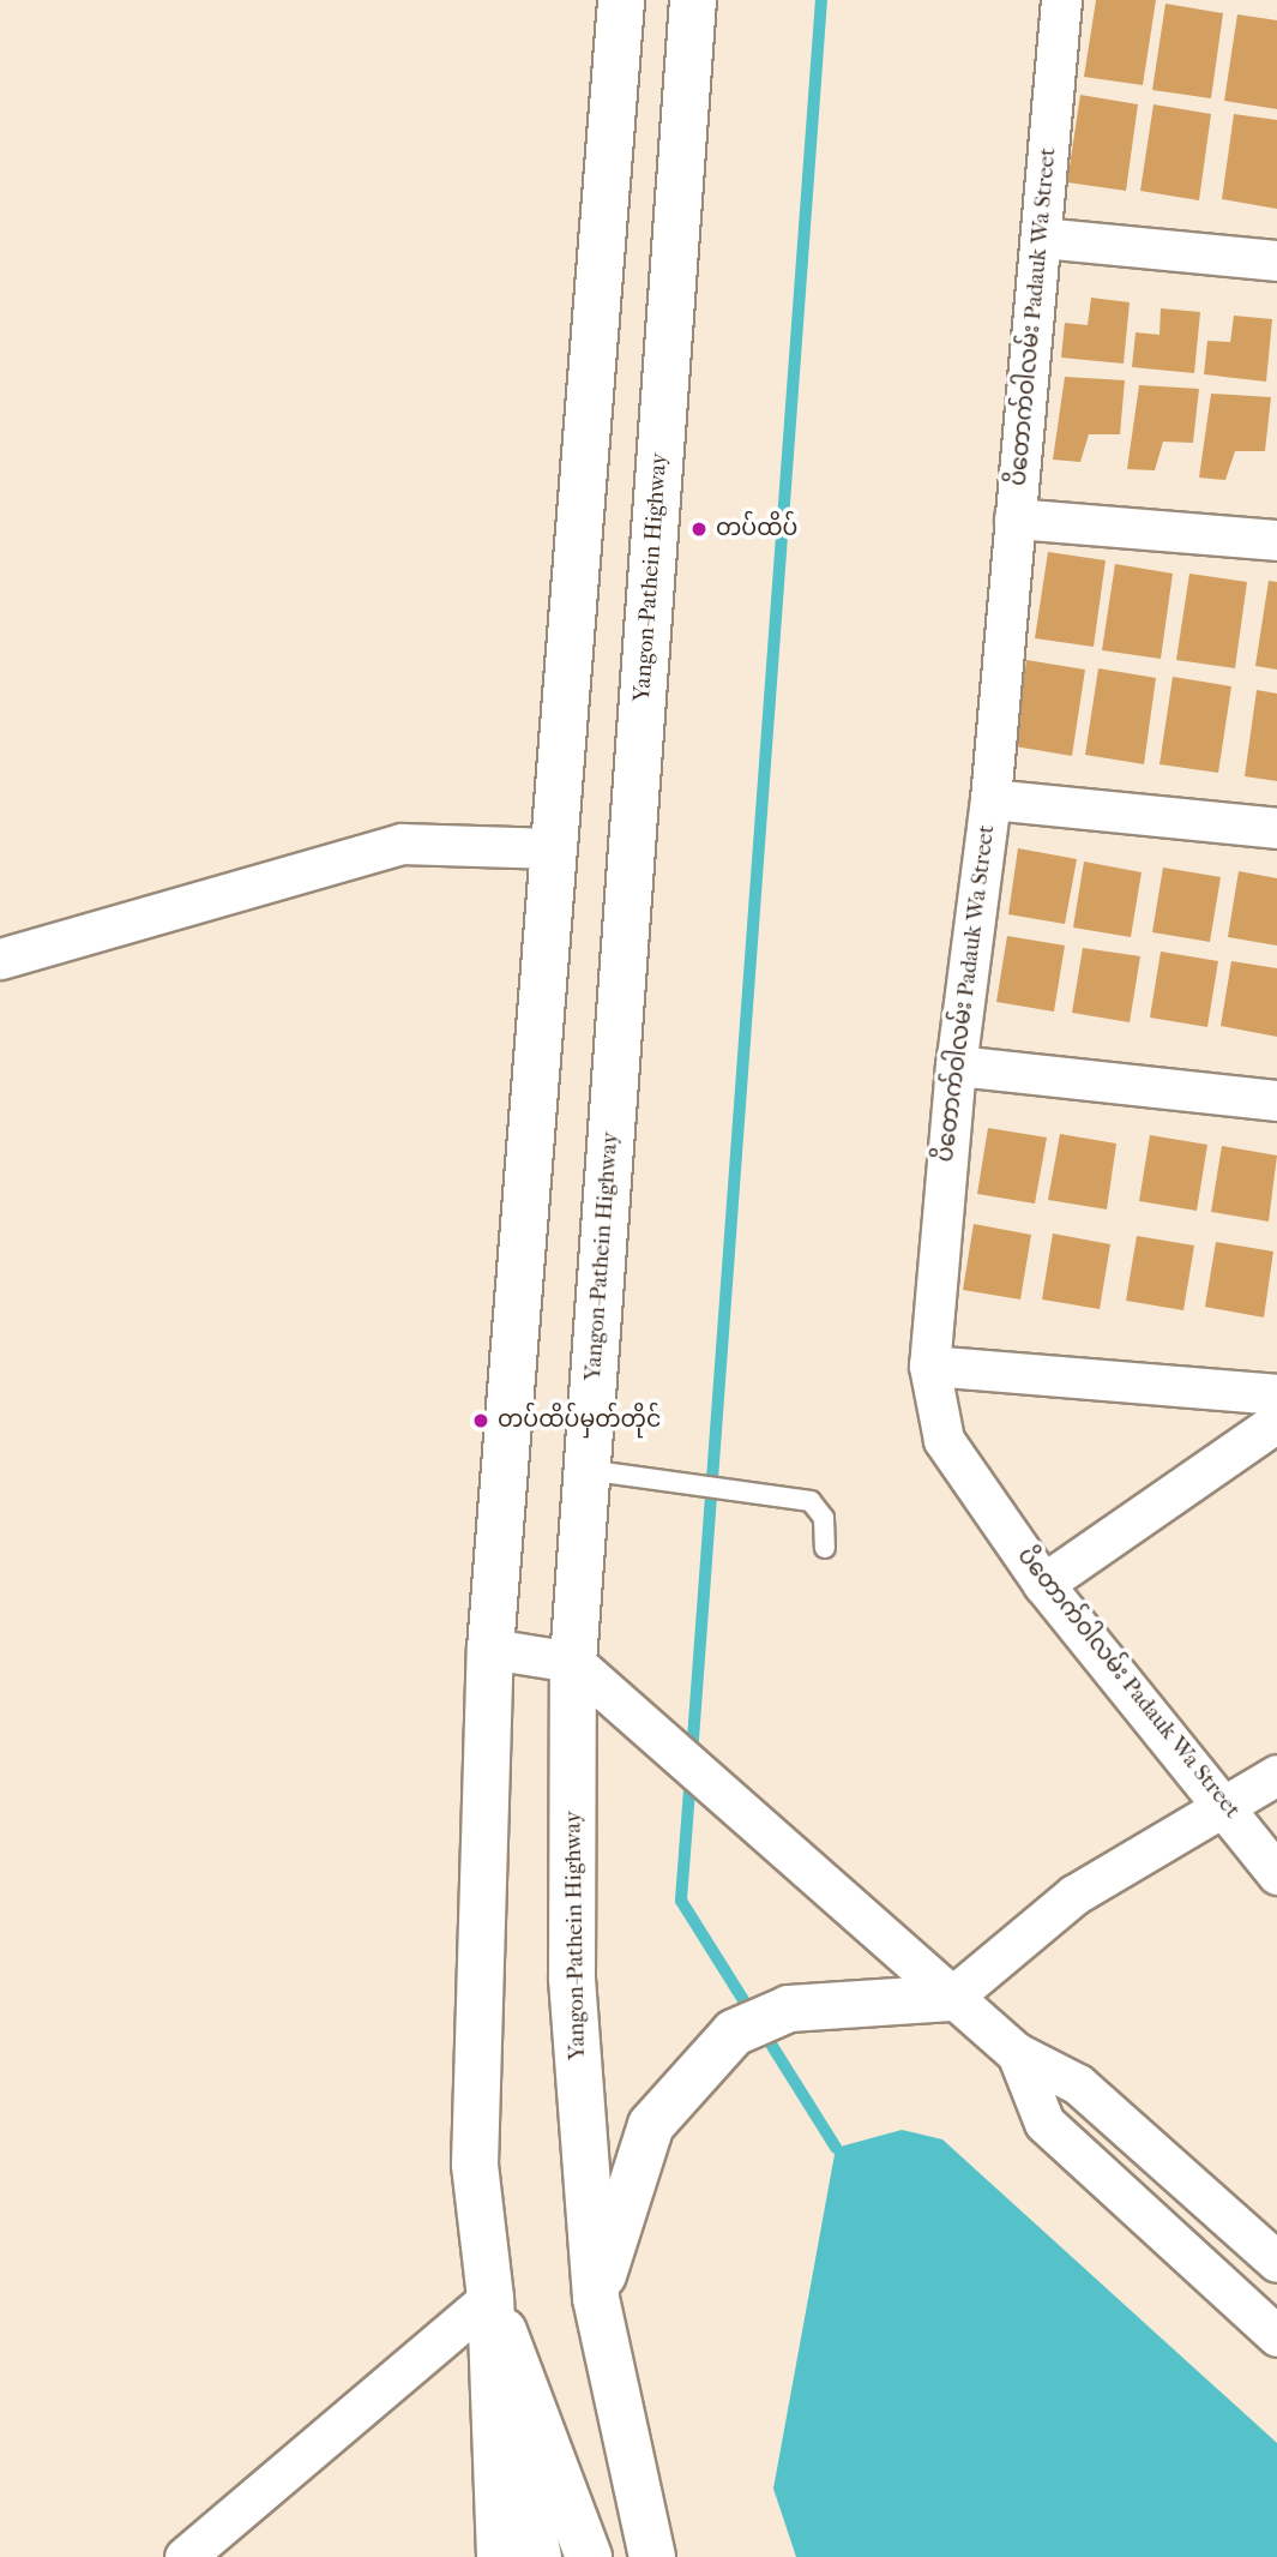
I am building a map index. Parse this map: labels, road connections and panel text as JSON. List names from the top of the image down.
{
  "streets": {
    "main road": ["Yangon-Pathein Highway"],
    "street": ["ပိတောက်ဝါလမ်း Padauk Wa Street"]
  },
  "places": ["တပ်ထိပ်", "တပ်ထိပ်မှတ်တိုင်"]
}
